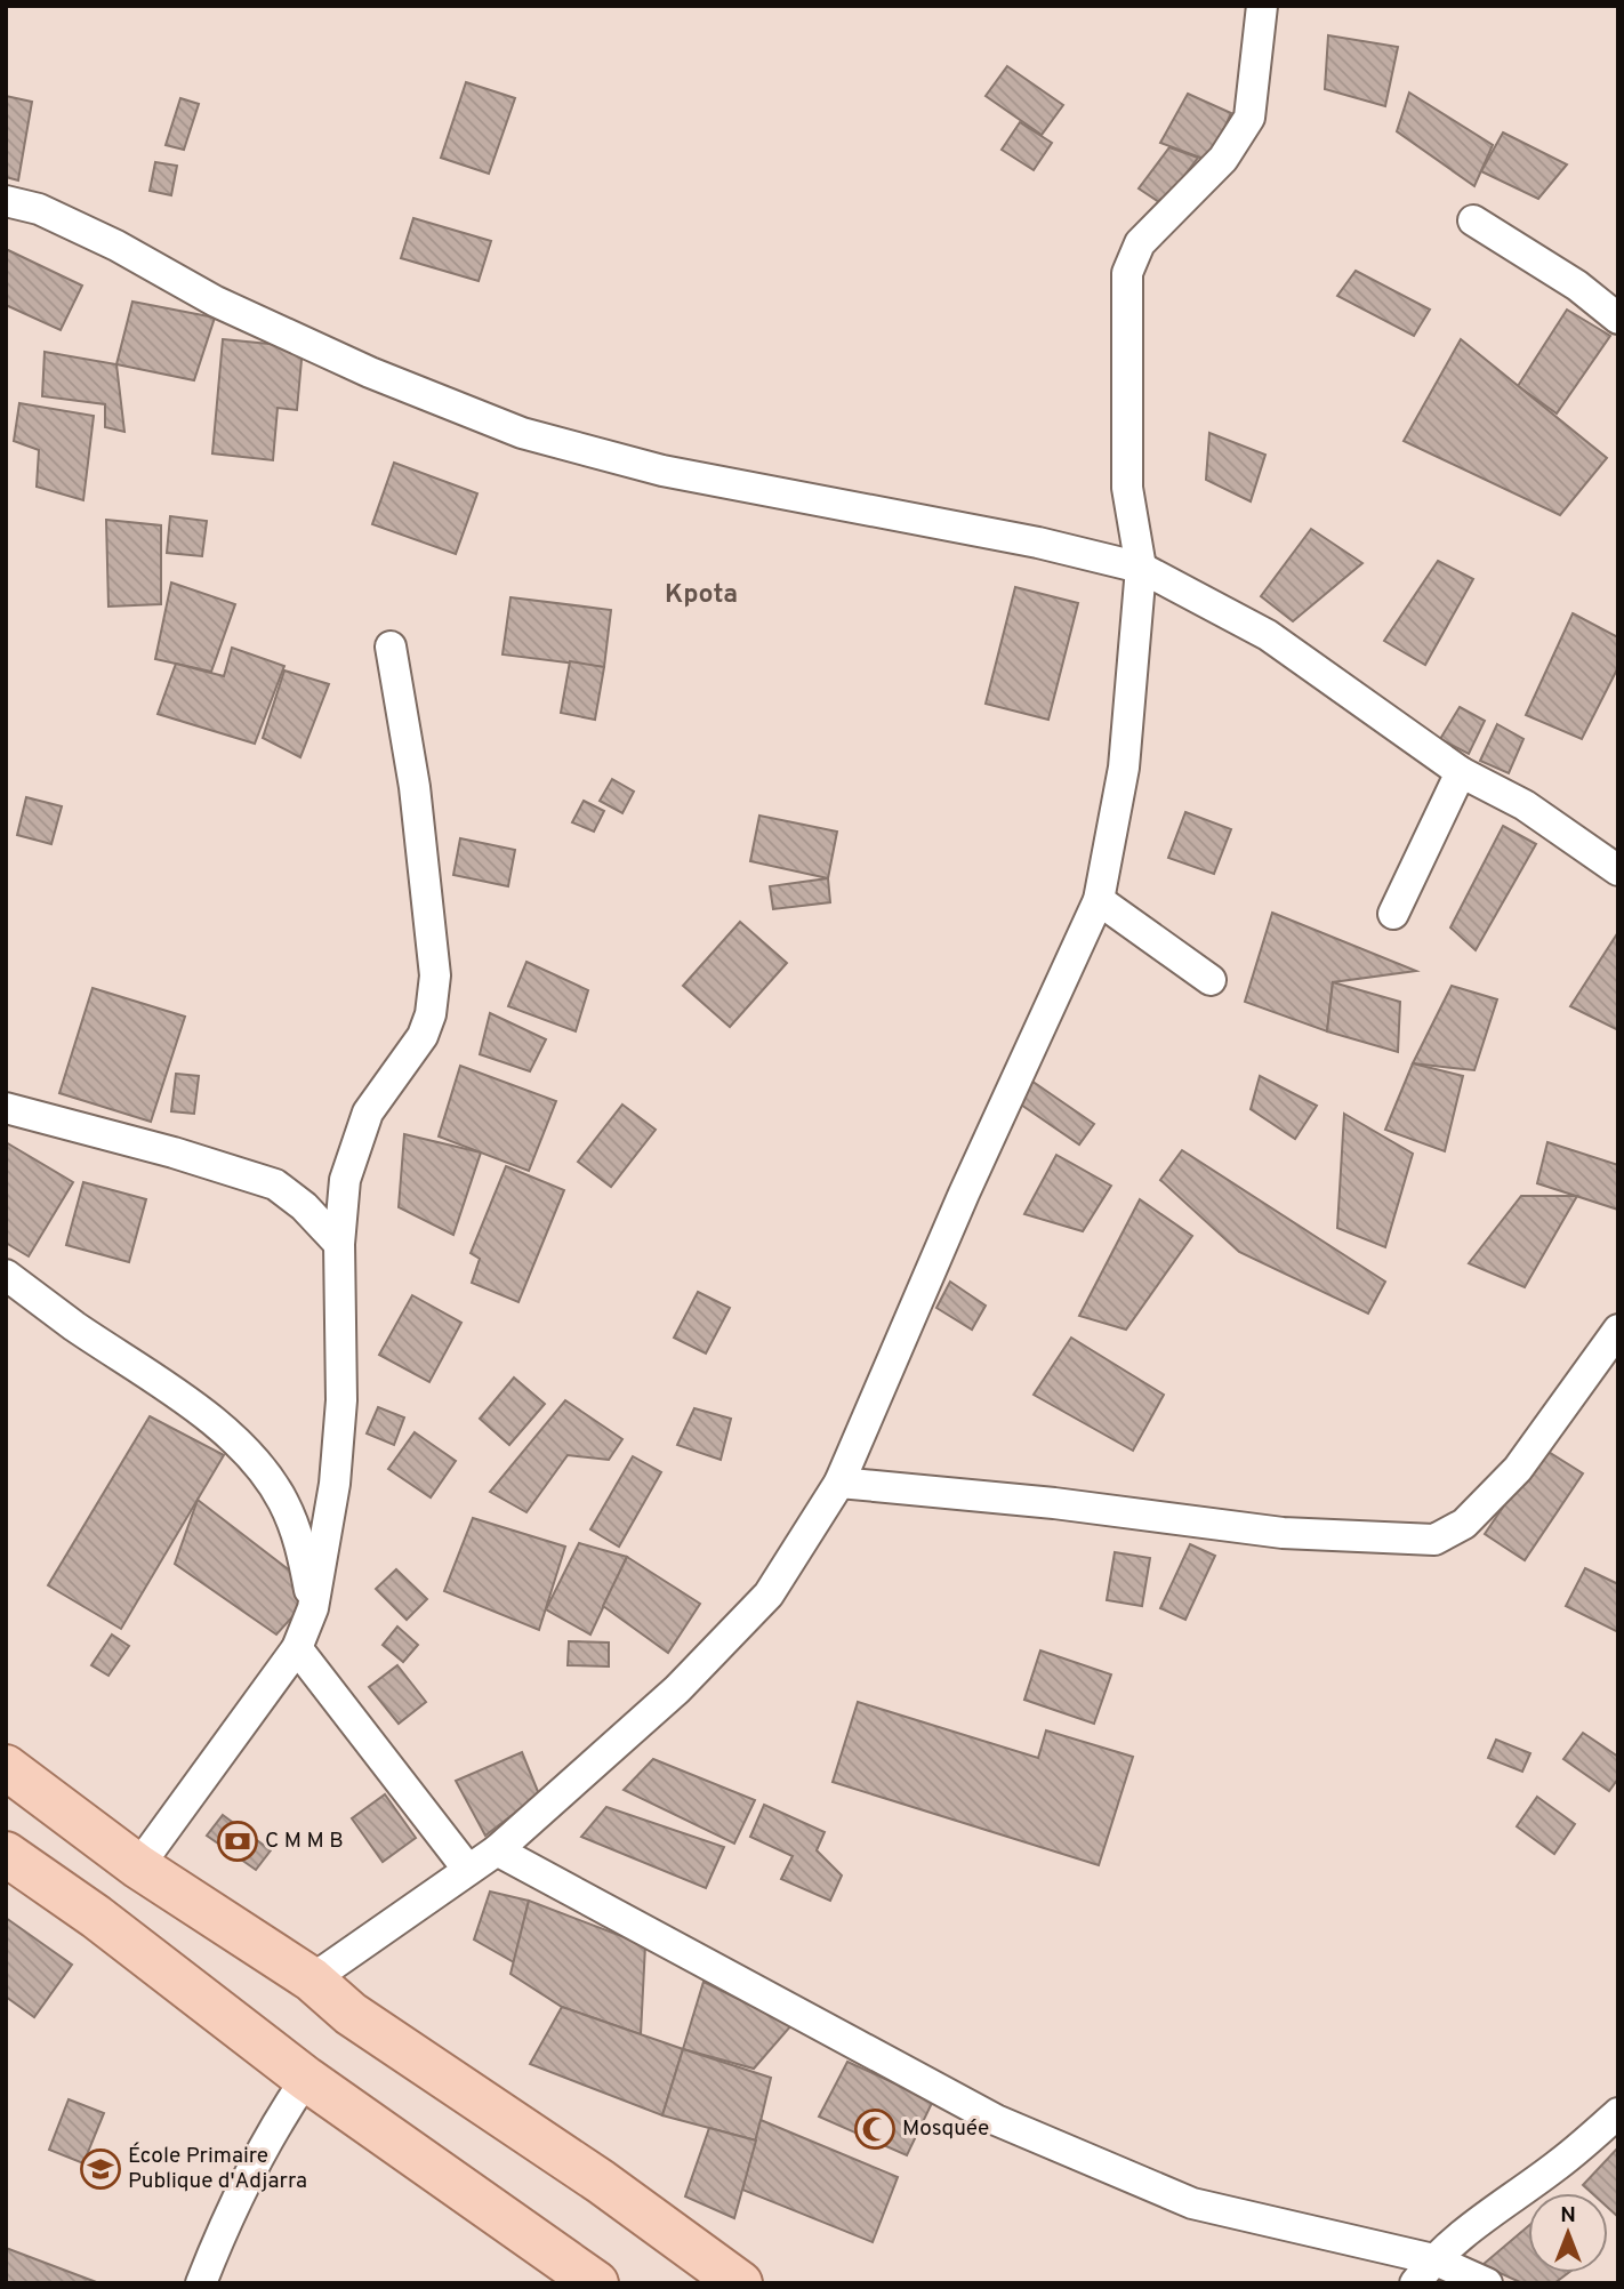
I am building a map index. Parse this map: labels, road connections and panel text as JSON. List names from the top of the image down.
{
  "districts": ["Kpota"],
  "places": {
    "bank": ["C M M B"],
    "mosque": ["Mosquée"],
    "school or university": ["École Primaire Publique d'Adjarra"]
  },
  "north": "top"
}
